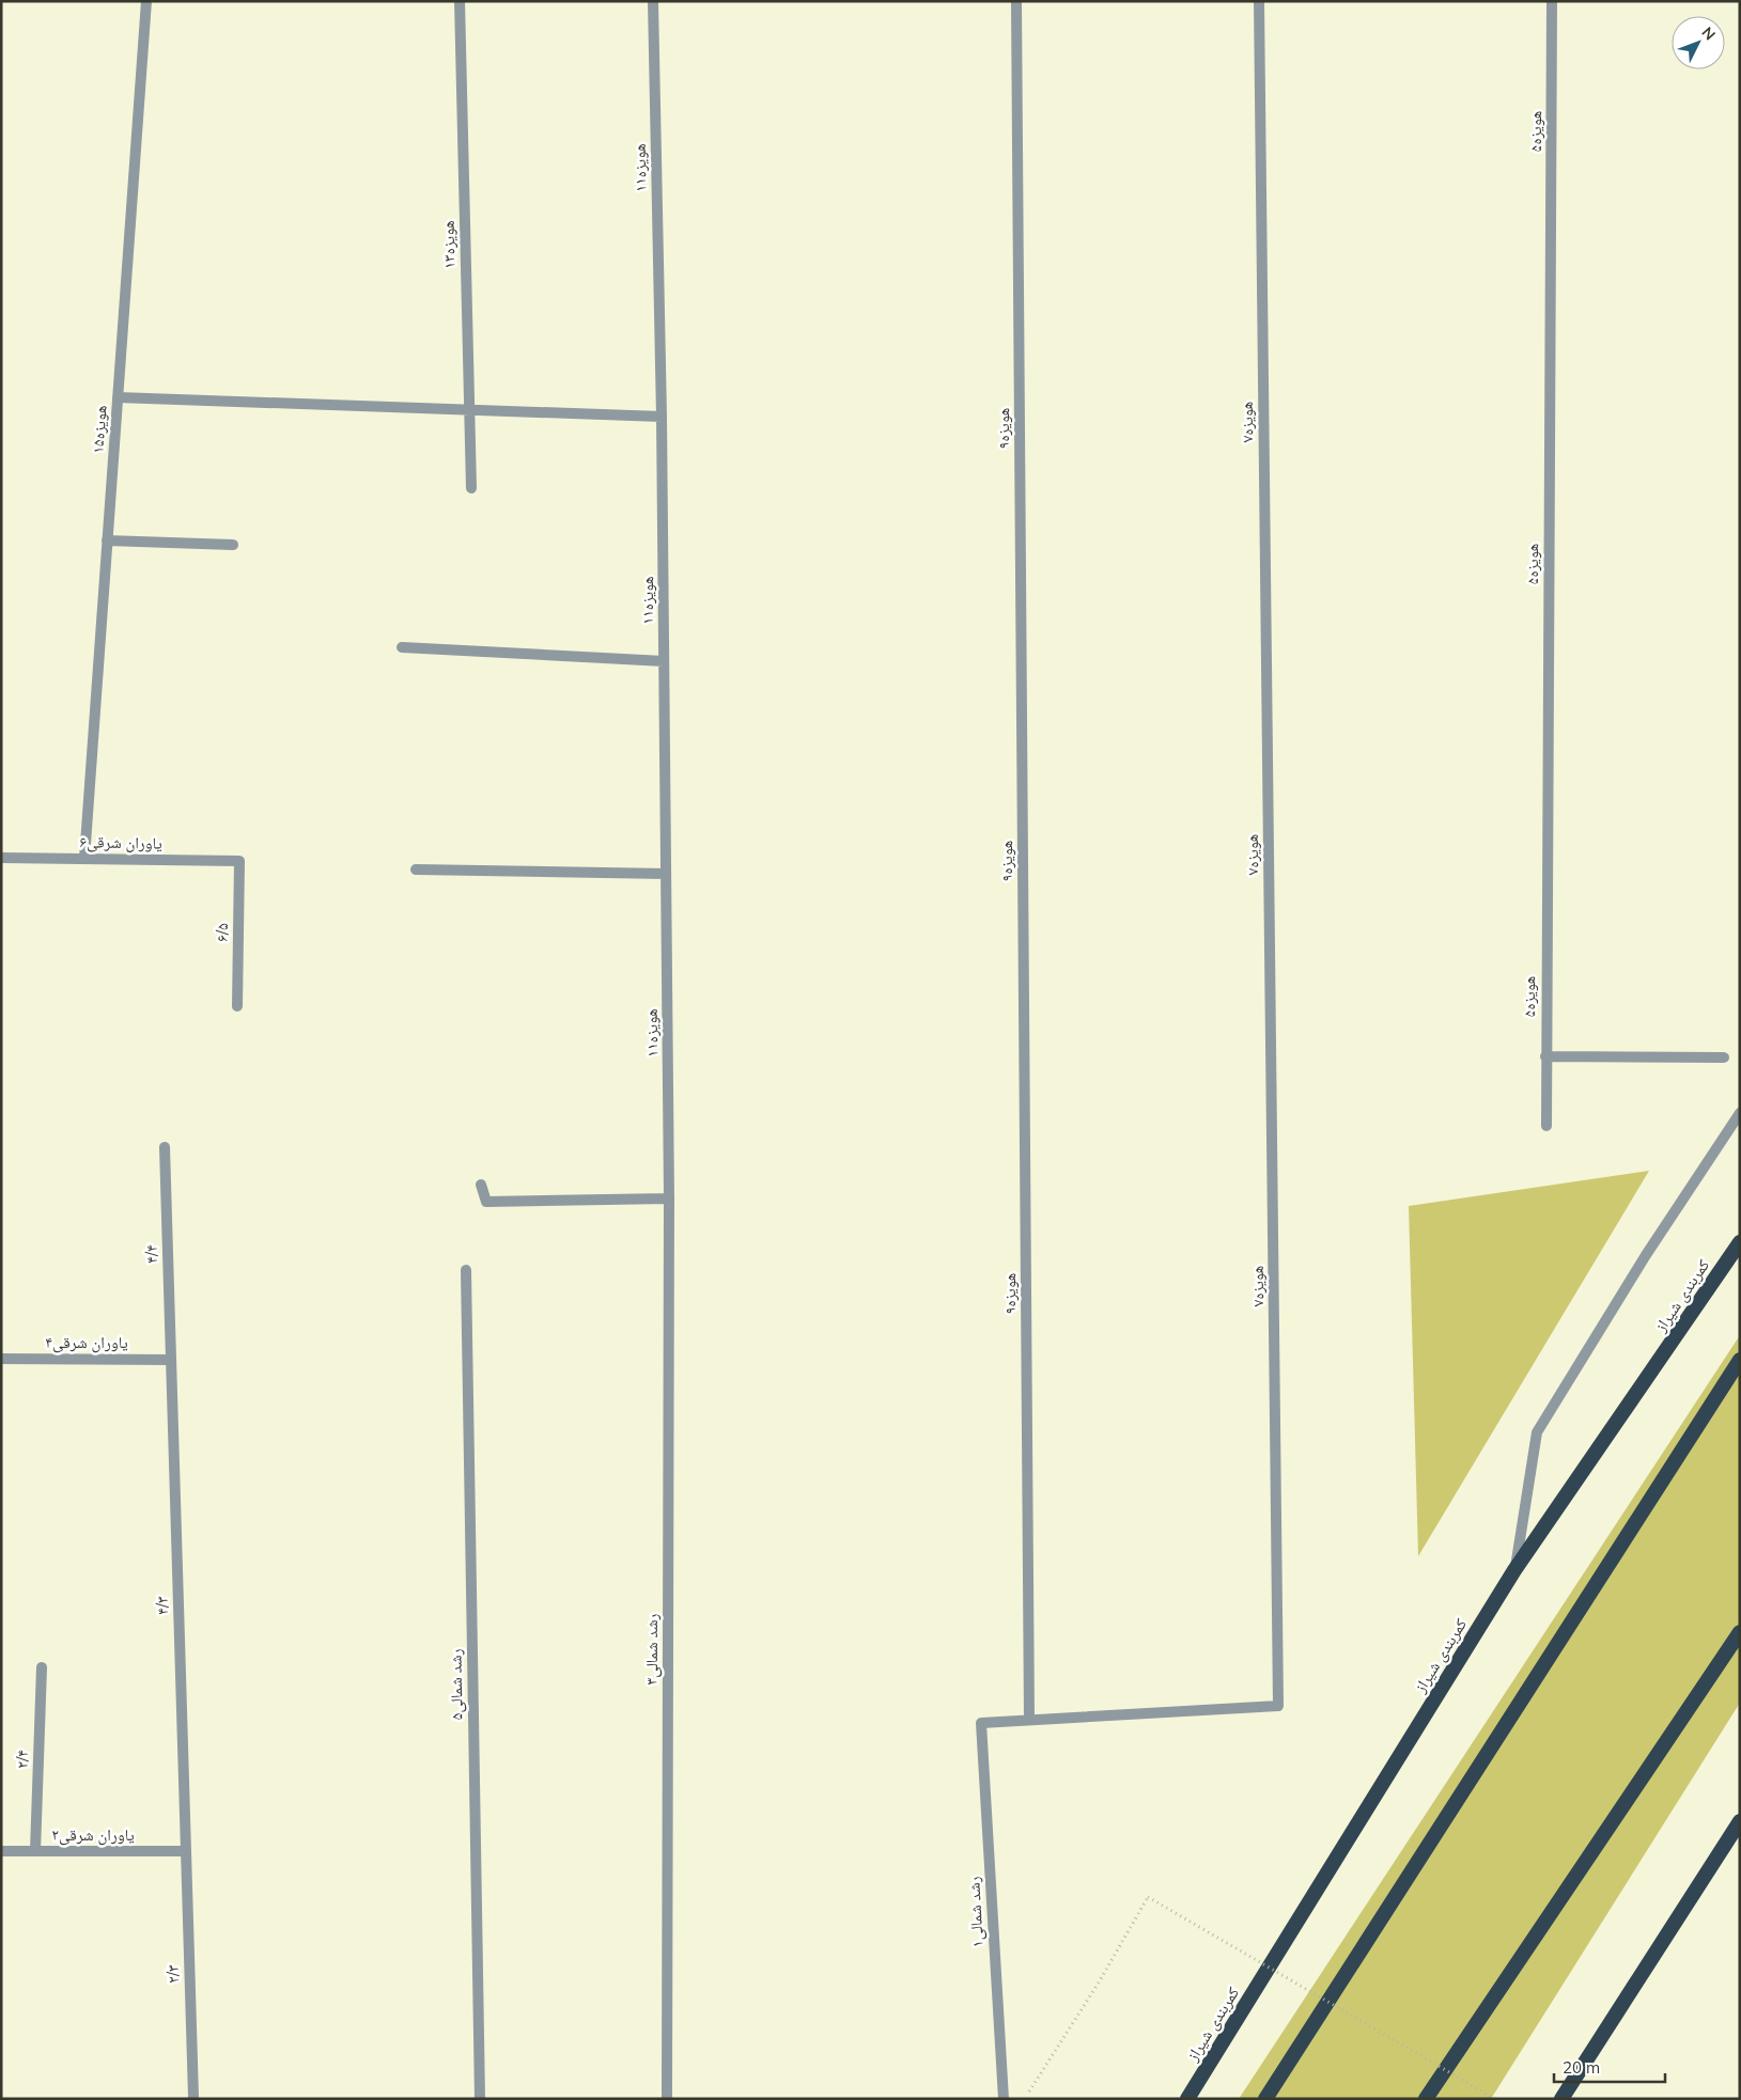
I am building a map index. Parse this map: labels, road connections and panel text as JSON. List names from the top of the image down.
{
  "streets": {
    "highway": ["کمربندی شیراز"],
    "street": [
      "هویزه۵",
      "هویزه۱۱",
      "هویزه۱۳",
      "هویزه۷",
      "هویزه۹",
      "هویزه۱۵",
      "یاوران شرقی۶",
      "۶/۵",
      "۴/۴",
      "یاوران شرقی۴",
      "۴/۳",
      "رشد شمالی۳",
      "رشد شمالی۵",
      "۲/۴",
      "یاوران شرقی۲",
      "رشد شمالی۱",
      "۲/۳"
    ]
  },
  "crossings": [
    ["هویزه۱۱", "رشد شمالی۳"],
    ["هویزه۷", "هویزه۹"],
    ["هویزه۷", "رشد شمالی۱"],
    ["هویزه۹", "رشد شمالی۱"],
    ["هویزه۱۵", "یاوران شرقی۶"],
    ["یاوران شرقی۶", "۶/۵"],
    ["۴/۴", "یاوران شرقی۴"],
    ["۴/۴", "۴/۳"],
    ["یاوران شرقی۴", "۴/۳"],
    ["۴/۳", "یاوران شرقی۲"],
    ["۴/۳", "۲/۳"],
    ["۲/۴", "یاوران شرقی۲"],
    ["یاوران شرقی۲", "۲/۳"]
  ],
  "scale_bar": "20 m",
  "north": "top right"
}
